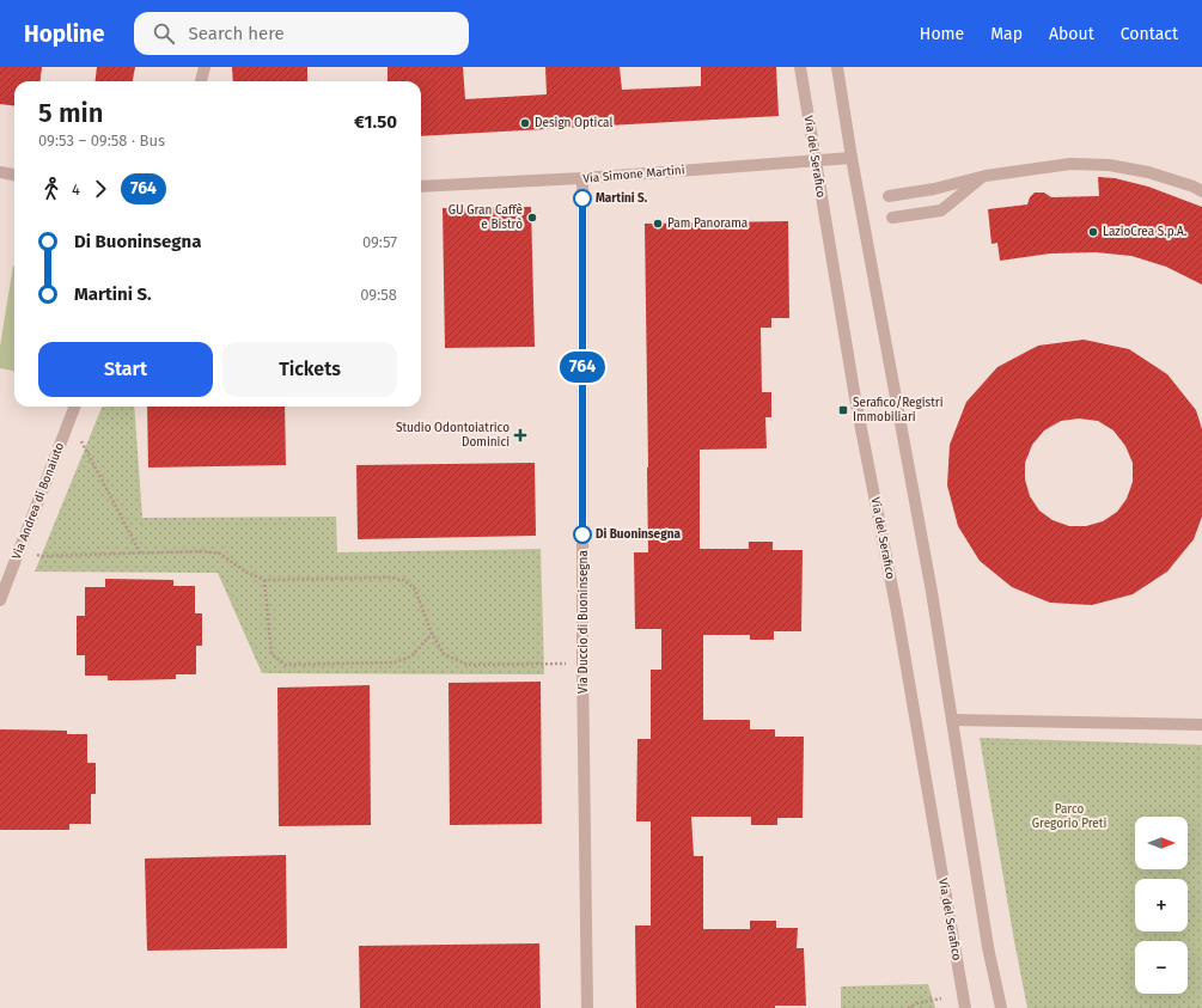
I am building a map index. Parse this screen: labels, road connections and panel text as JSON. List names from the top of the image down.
{
  "streets": {
    "street": [
      "Via del Serafico",
      "Via Simone Martini",
      "Via Andrea di Bonaiuto",
      "Via Duccio di Buoninsegna"
    ]
  },
  "crossings": [
    ["Via del Serafico", "Via Simone Martini"],
    ["Via Simone Martini", "Via Duccio di Buoninsegna"]
  ],
  "parks": ["Parco Gregorio Preti"],
  "places": {
    "other": [
      "Design Optical",
      "Martini S.",
      "GU Gran Caffè e Bistrò",
      "Pam Panorama",
      "LazioCrea S.p.A.",
      "Di Buoninsegna"
    ],
    "transit": ["Serafico/Registri Immobiliari"],
    "health": ["Studio Odontoiatrico Dominici"]
  },
  "lines": ["bus line 764"],
  "north": "right",
  "page": {
    "header": "Hopline",
    "search": "Search here",
    "nav": [
      "Home",
      "Map",
      "About",
      "Contact"
    ],
    "on_map": "764",
    "heading": ["5 min", "09:53 – 09:58 · Bus", "€1.50"],
    "legs": ["4", "764"],
    "list": [
      {
        "name": "Di Buoninsegna",
        "value": "09:57"
      },
      {
        "name": "Martini S.",
        "value": "09:58"
      }
    ],
    "buttons": ["Start", "Tickets"],
    "map_buttons": ["+", "−"]
  }
}
